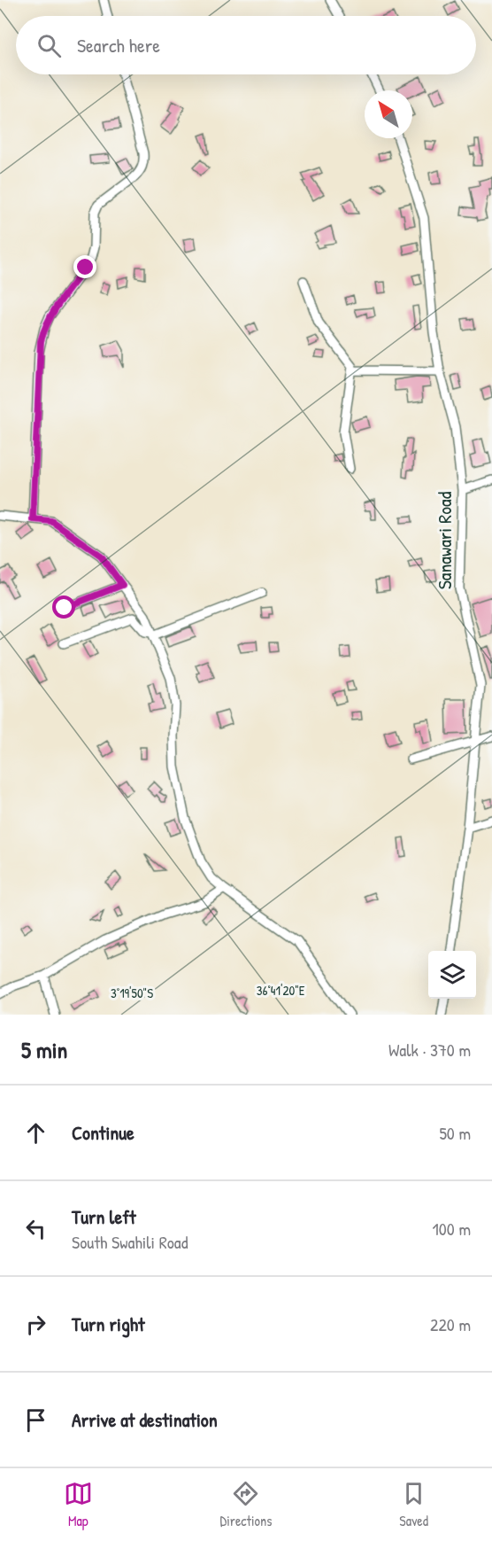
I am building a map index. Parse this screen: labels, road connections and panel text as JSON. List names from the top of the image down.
{
  "streets": {
    "street": ["Sanawari Road"]
  },
  "north": "top left",
  "page": {
    "search": "Search here",
    "heading": ["5 min", "Walk · 370 m"],
    "list": [
      ["Continue", "50 m"],
      ["Turn left", "South Swahili Road", "100 m"],
      ["Turn right", "220 m"],
      "Arrive at destination"
    ],
    "nav": ["Map", "Directions", "Saved"]
  },
  "coordinates": ["36°41'20\"E", "3°19'50\"S"]
}
